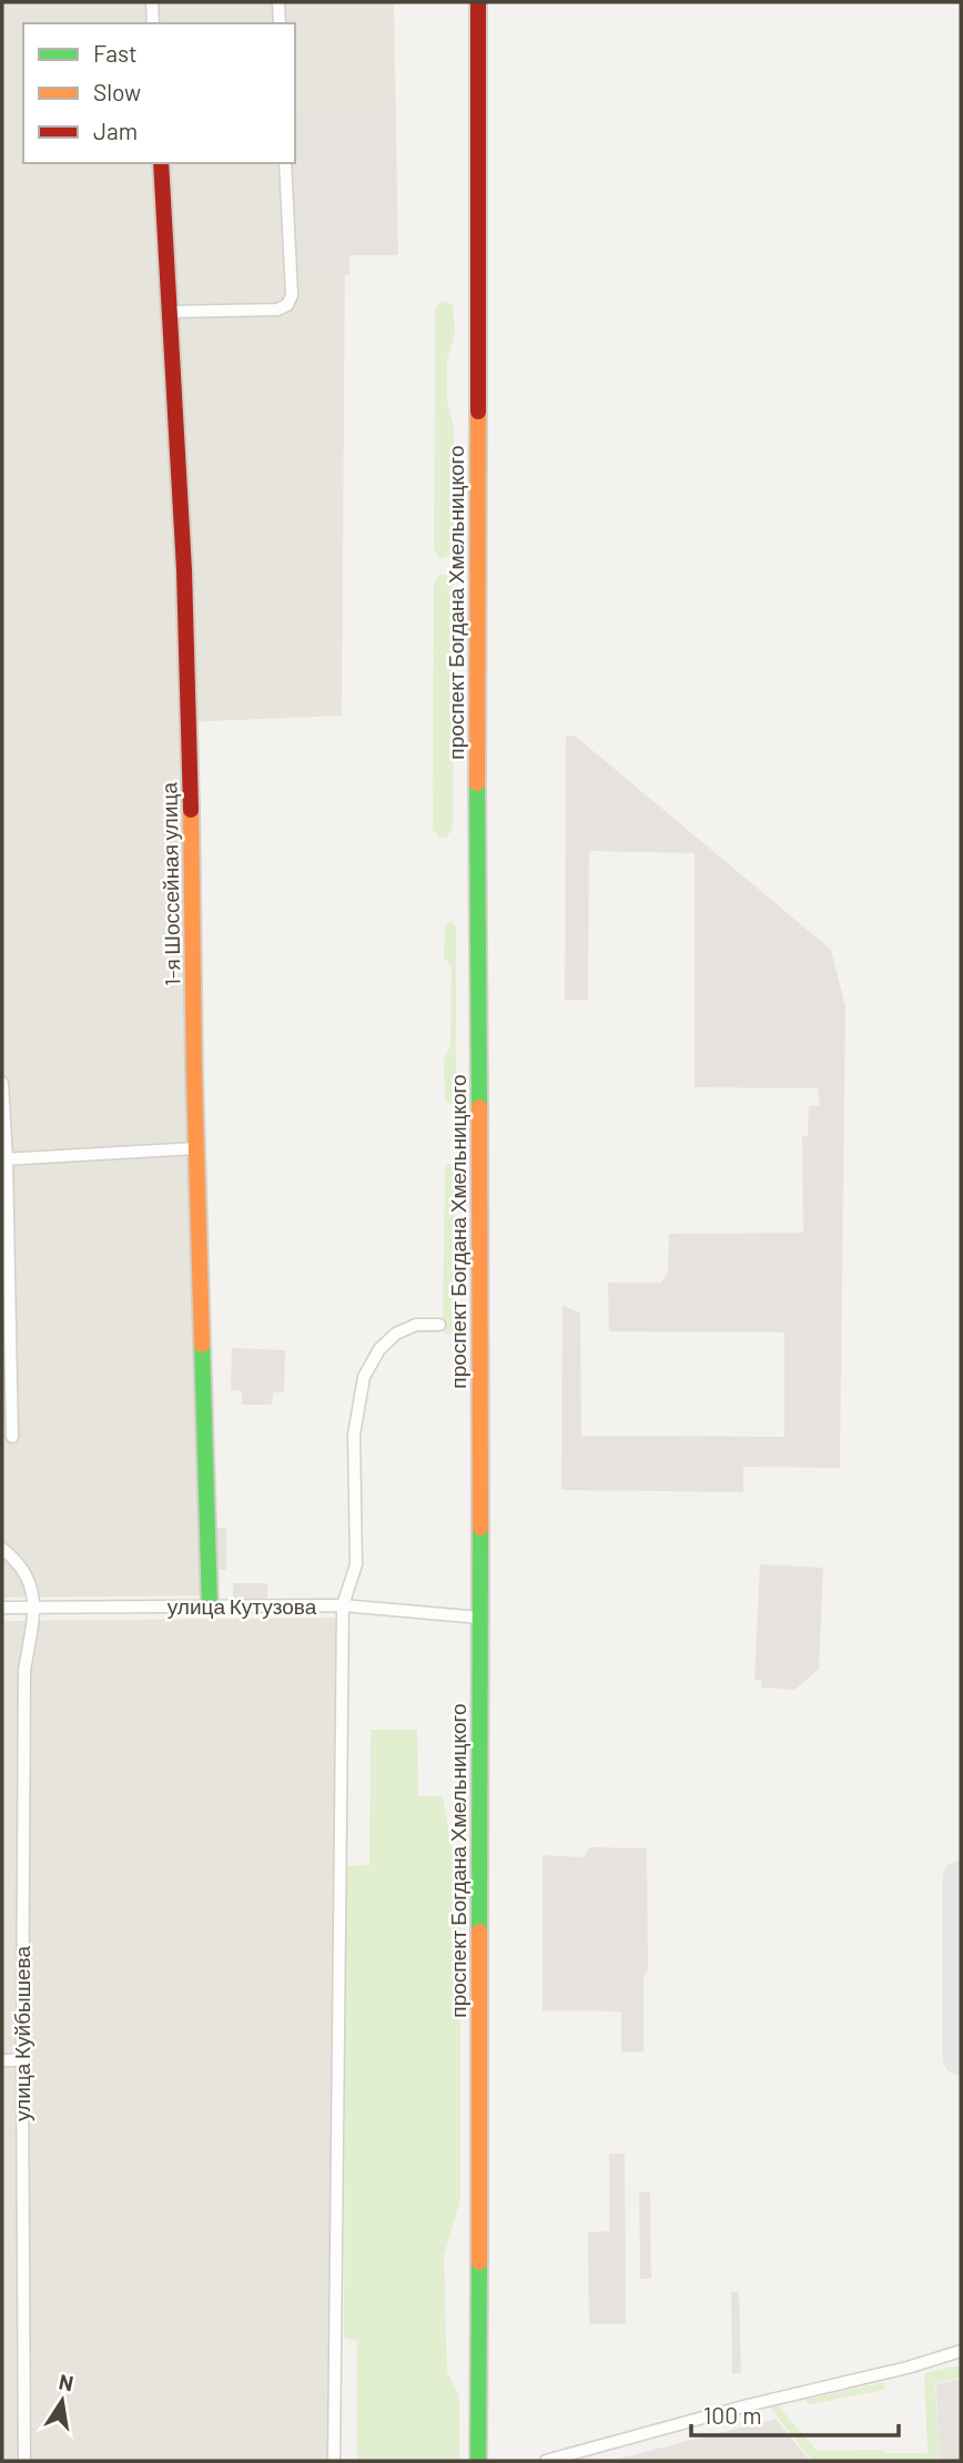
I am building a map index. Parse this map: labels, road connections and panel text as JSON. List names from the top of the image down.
{
  "streets": {
    "main road": ["проспект Богдана Хмельницкого", "1-я Шоссейная улица"],
    "street": ["улица Кутузова", "улица Куйбышева"]
  },
  "crossings": [
    ["проспект Богдана Хмельницкого", "улица Кутузова"],
    ["1-я Шоссейная улица", "улица Кутузова"],
    ["улица Кутузова", "улица Куйбышева"]
  ],
  "legend": ["Fast", "Slow", "Jam"],
  "scale_bar": "100 m",
  "north": "top"
}
